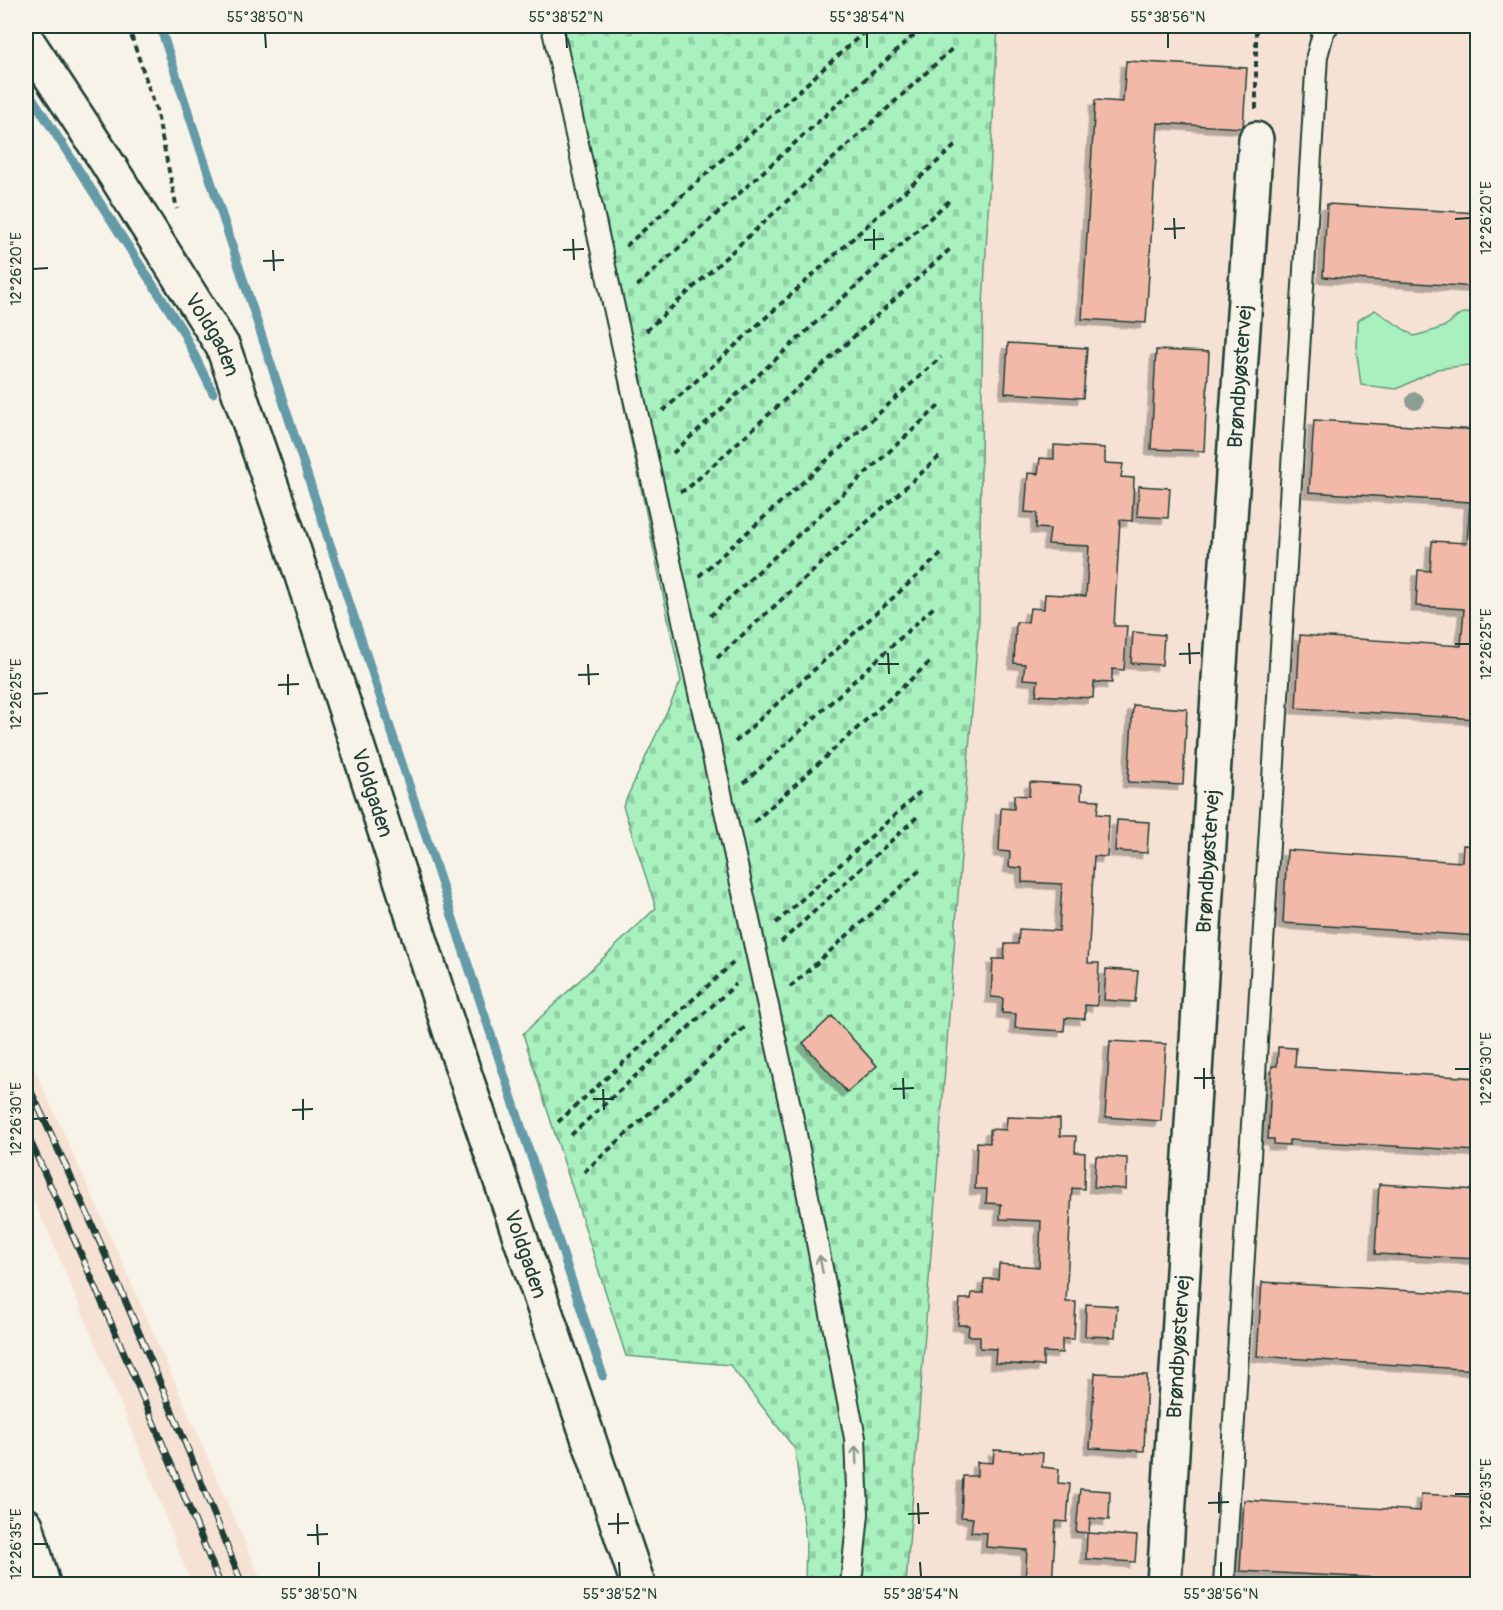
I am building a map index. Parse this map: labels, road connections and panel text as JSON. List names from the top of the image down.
{
  "streets": {
    "main road": ["Voldgaden", "Brøndbyøstervej"]
  },
  "coordinates": [
    "55°38'50\"N",
    "55°38'52\"N",
    "55°38'54\"N",
    "55°38'56\"N",
    "12°26'20\"E",
    "12°26'25\"E",
    "12°26'30\"E",
    "12°26'35\"E"
  ]
}
